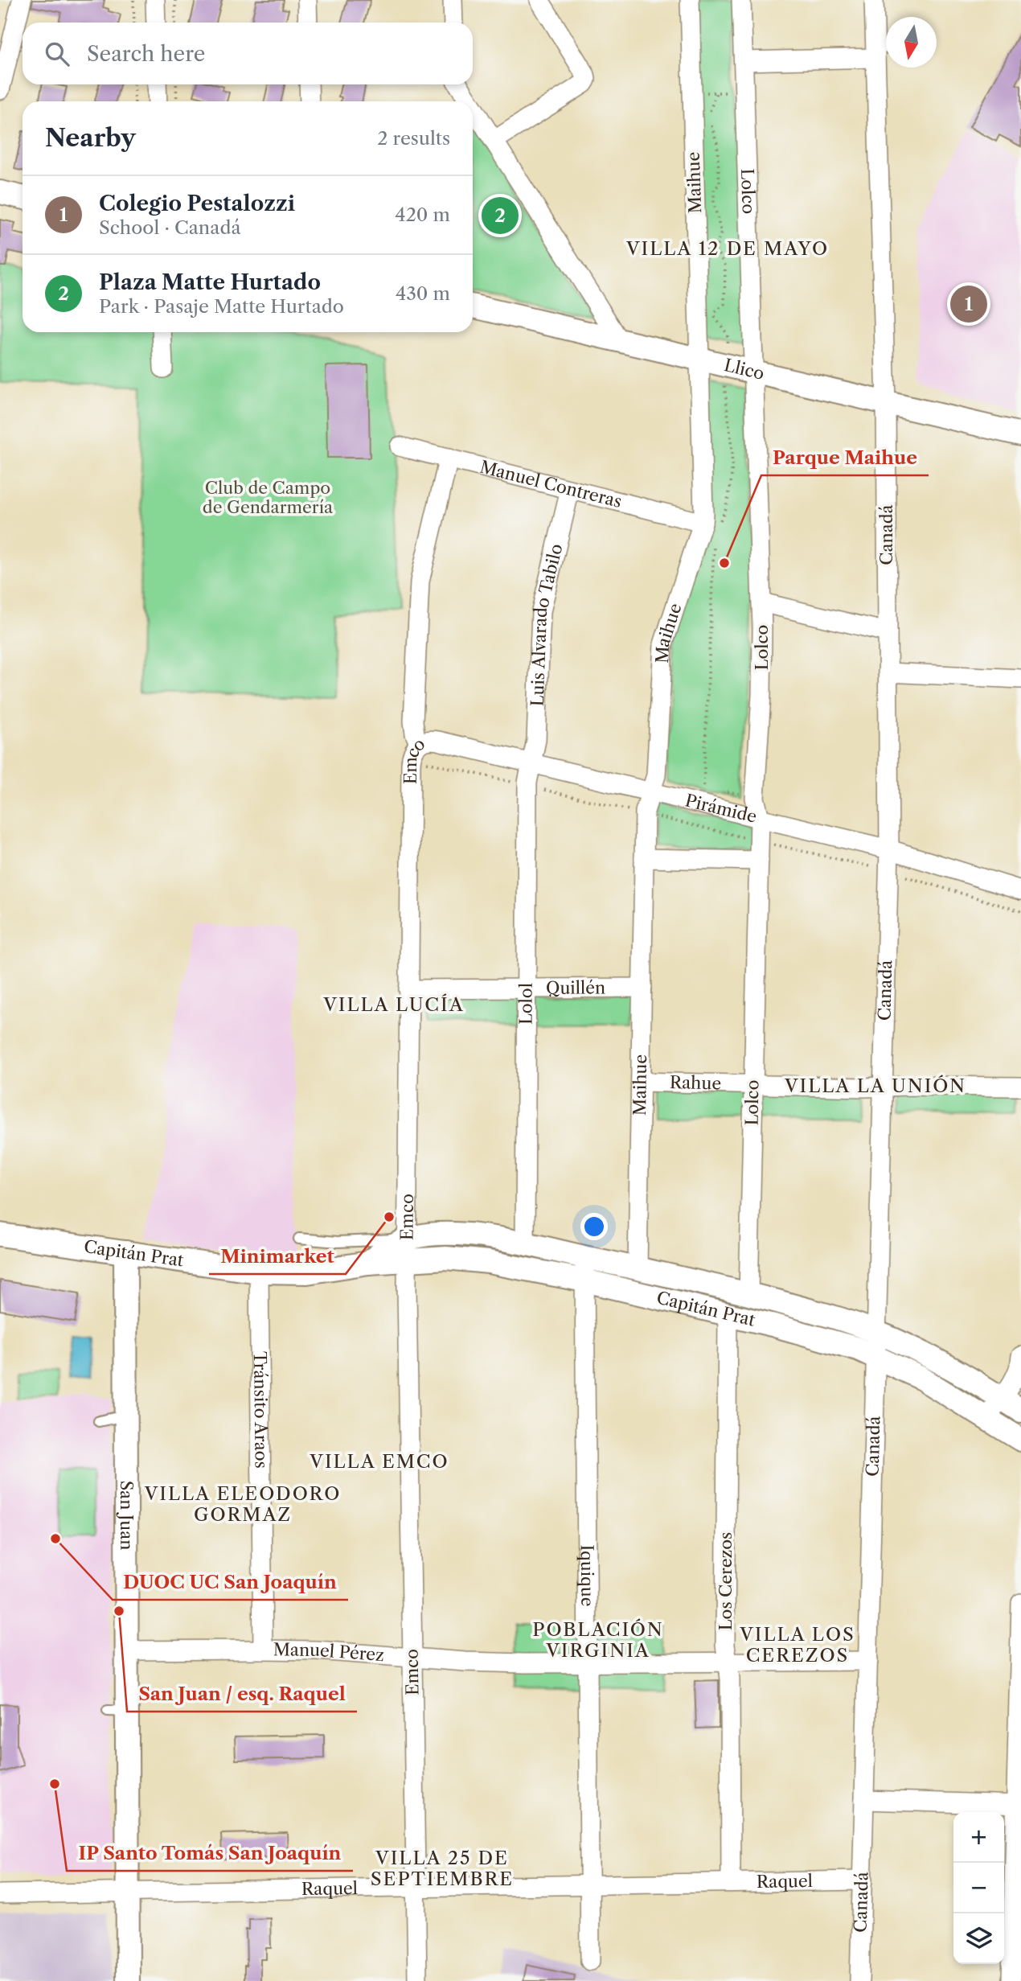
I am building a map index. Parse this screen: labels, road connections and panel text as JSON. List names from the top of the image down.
{
  "streets": {
    "street": [
      "Maihue",
      "Lolco",
      "Llico",
      "Manuel Contreras",
      "Canadá",
      "Luis Alvarado Tabilo",
      "Emco",
      "Pirámide",
      "Quillén",
      "Lolol",
      "Rahue",
      "Capitán Prat",
      "Tránsito Araos",
      "San Juan",
      "Iquique",
      "Los Cerezos",
      "Manuel Pérez",
      "Raquel"
    ]
  },
  "crossings": [
    ["Maihue", "Llico"],
    ["Maihue", "Manuel Contreras"],
    ["Maihue", "Pirámide"],
    ["Maihue", "Quillén"],
    ["Maihue", "Rahue"],
    ["Maihue", "Capitán Prat"],
    ["Lolco", "Llico"],
    ["Lolco", "Pirámide"],
    ["Lolco", "Rahue"],
    ["Lolco", "Capitán Prat"],
    ["Llico", "Canadá"],
    ["Manuel Contreras", "Luis Alvarado Tabilo"],
    ["Manuel Contreras", "Emco"],
    ["Canadá", "Pirámide"],
    ["Canadá", "Rahue"],
    ["Canadá", "Capitán Prat"],
    ["Canadá", "Manuel Pérez"],
    ["Canadá", "Raquel"],
    ["Luis Alvarado Tabilo", "Pirámide"],
    ["Luis Alvarado Tabilo", "Lolol"],
    ["Emco", "Pirámide"],
    ["Emco", "Quillén"],
    ["Emco", "Capitán Prat"],
    ["Emco", "Manuel Pérez"],
    ["Emco", "Raquel"],
    ["Pirámide", "Lolol"],
    ["Quillén", "Lolol"],
    ["Lolol", "Capitán Prat"],
    ["Capitán Prat", "Tránsito Araos"],
    ["Capitán Prat", "San Juan"],
    ["Capitán Prat", "Iquique"],
    ["Capitán Prat", "Los Cerezos"],
    ["Tránsito Araos", "Manuel Pérez"],
    ["San Juan", "Manuel Pérez"],
    ["San Juan", "Raquel"],
    ["Iquique", "Manuel Pérez"],
    ["Iquique", "Raquel"],
    ["Los Cerezos", "Manuel Pérez"],
    ["Los Cerezos", "Raquel"]
  ],
  "districts": [
    "VILLA 12 DE MAYO",
    "VILLA LUCÍA",
    "VILLA LA UNIÓN",
    "VILLA EMCO",
    "VILLA ELEODORO GORMAZ",
    "POBLACIÓN VIRGINIA",
    "VILLA LOS CEREZOS",
    "VILLA 25 DE SEPTIEMBRE"
  ],
  "parks": ["Club de Campo de Gendarmería"],
  "places": [
    "Parque Maihue",
    "Minimarket",
    "DUOC UC San Joaquín",
    "San Juan / esq. Raquel",
    "IP Santo Tomás San Joaquín"
  ],
  "north": "bottom",
  "page": {
    "search": "Search here",
    "heading": ["Nearby", "2 results"],
    "list": [
      {
        "mark": "1",
        "name": "Colegio Pestalozzi",
        "note": "School · Canadá",
        "value": "420 m"
      },
      {
        "mark": "2",
        "name": "Plaza Matte Hurtado",
        "note": "Park · Pasaje Matte Hurtado",
        "value": "430 m"
      }
    ],
    "pins": ["2", "1"],
    "map_buttons": ["+", "−"]
  }
}
